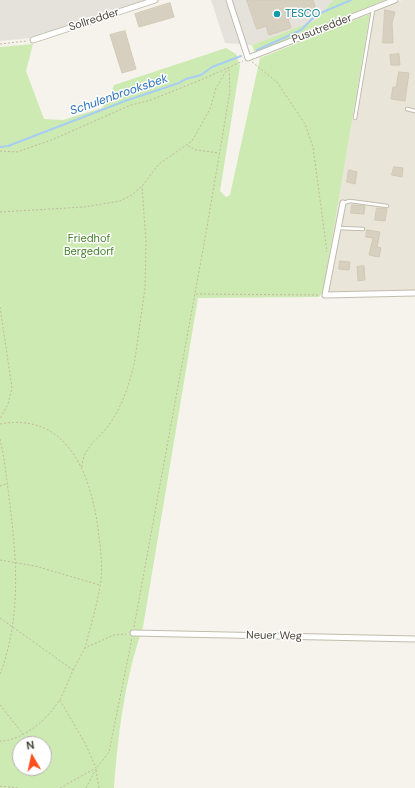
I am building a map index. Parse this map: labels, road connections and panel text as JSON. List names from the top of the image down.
{
  "streets": {
    "street": ["Sollredder", "Pusutredder", "Neuer Weg"]
  },
  "water": ["Schulenbrooksbek"],
  "parks": ["Friedhof Bergedorf"],
  "places": ["TESCO"],
  "north": "top"
}
